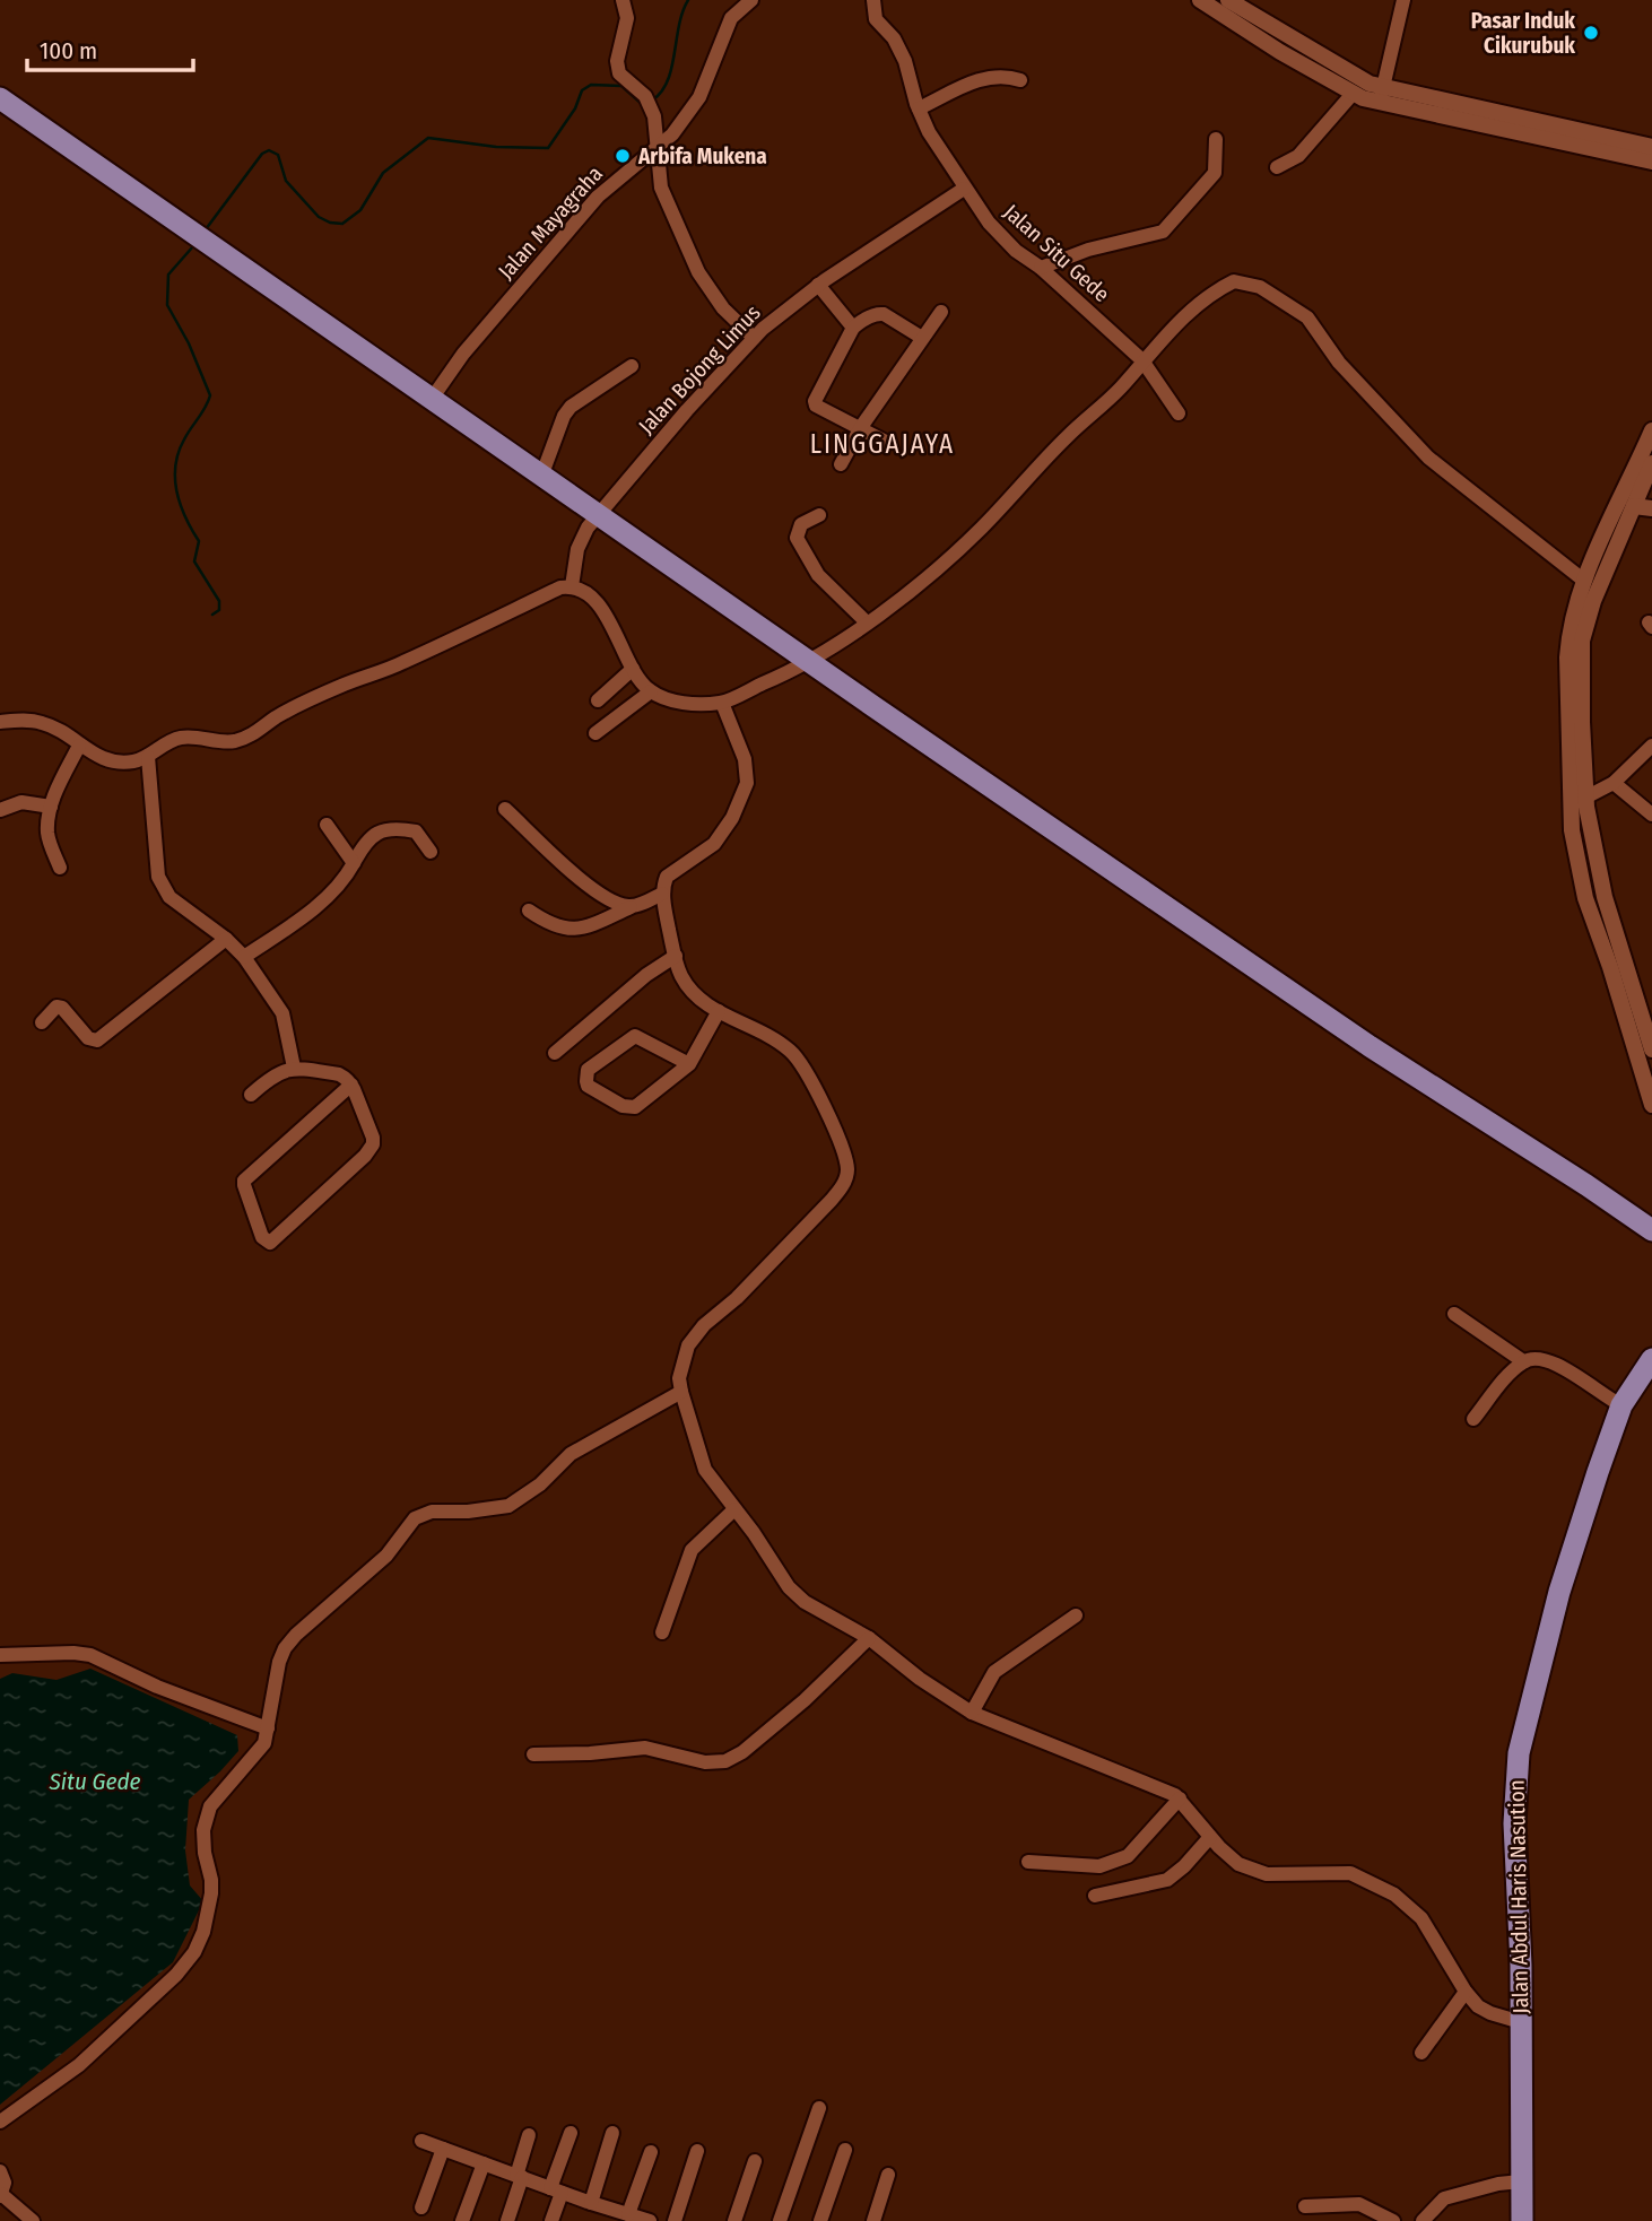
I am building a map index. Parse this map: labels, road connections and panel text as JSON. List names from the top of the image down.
{
  "streets": {
    "main road": ["Jalan Abdul Haris Nasution"],
    "street": ["Jalan Mayagraha", "Jalan Situ Gede", "Jalan Bojong Limus"]
  },
  "crossings": [
    ["Jalan Situ Gede", "Jalan Bojong Limus"]
  ],
  "districts": ["LINGGAJAYA"],
  "water": ["Situ Gede"],
  "places": ["Pasar Induk Cikurubuk", "Arbifa Mukena"],
  "scale_bar": "100 m"
}
